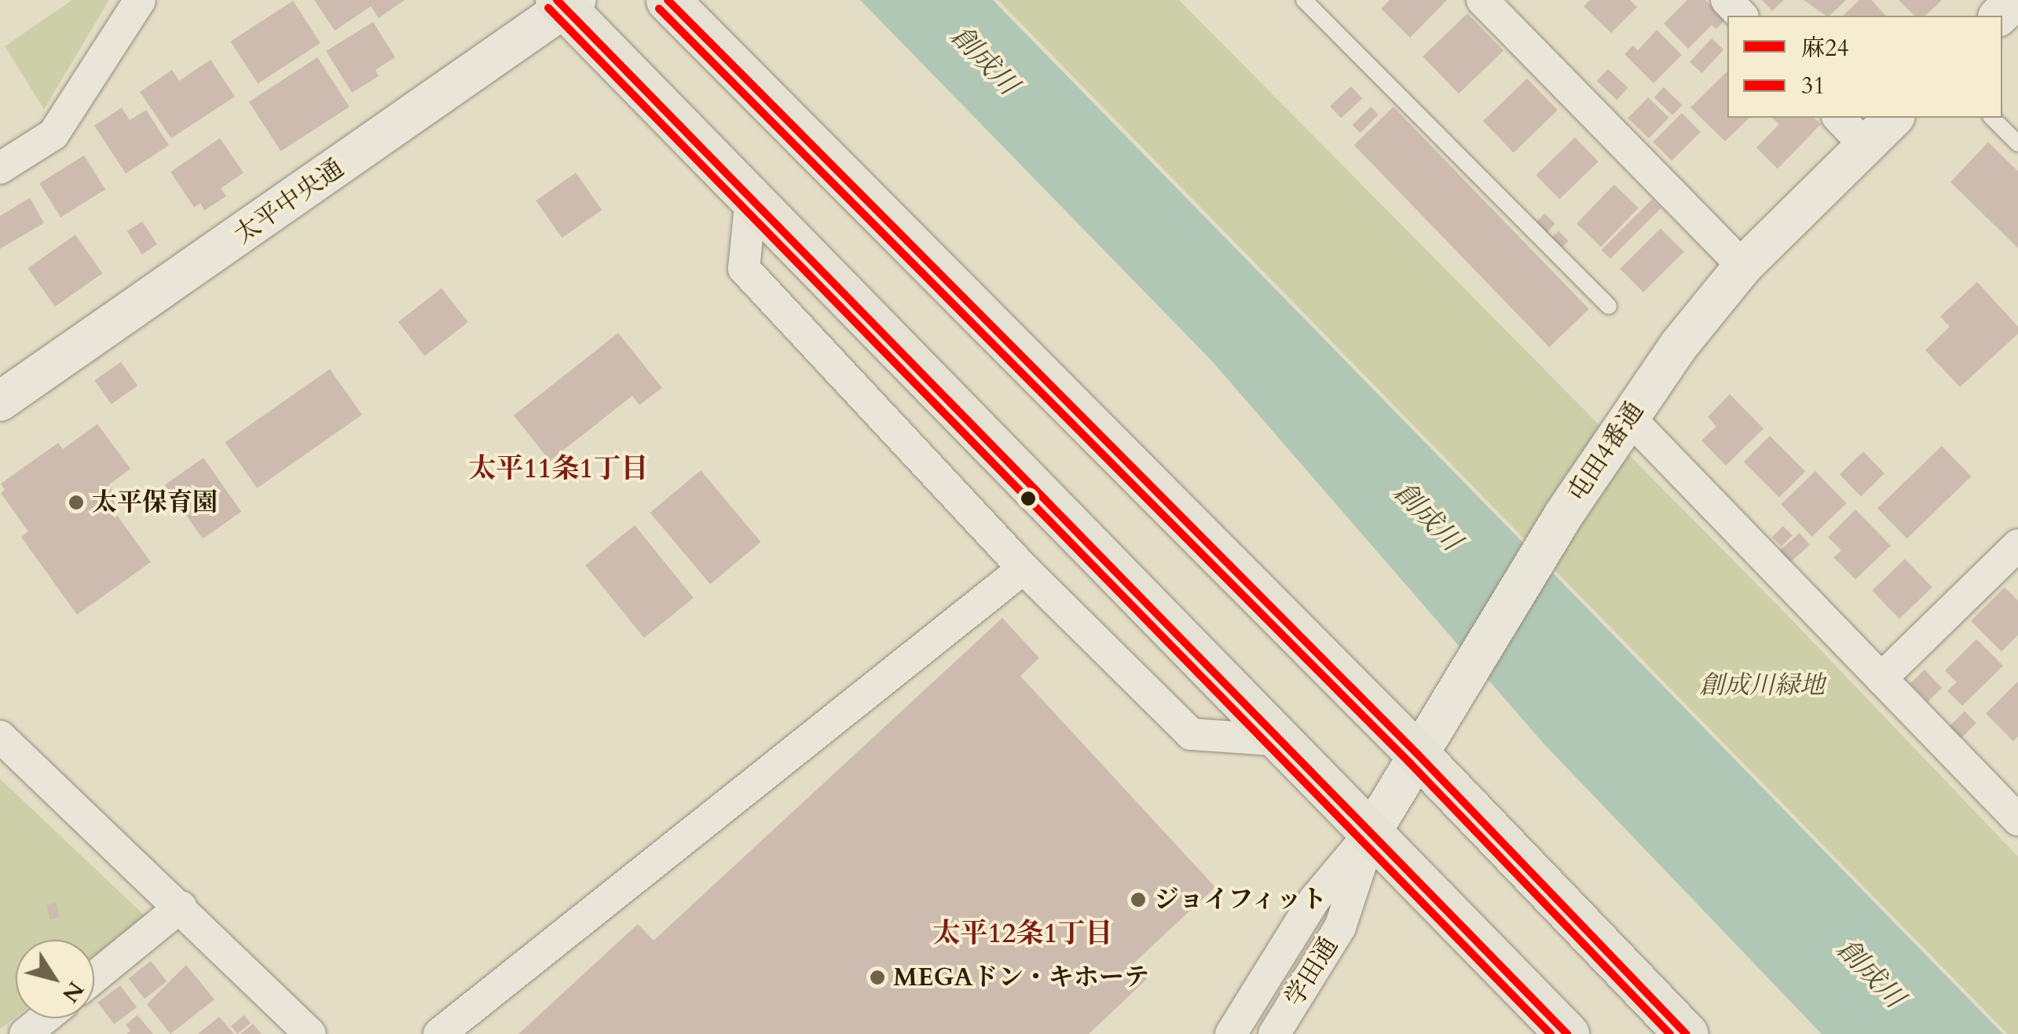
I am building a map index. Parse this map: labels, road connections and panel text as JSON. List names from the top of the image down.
{
  "streets": {
    "street": ["太平中央通", "屯田4番通", "学田通"]
  },
  "crossings": [
    ["屯田4番通", "学田通"]
  ],
  "districts": ["太平11条1丁目", "太平12条1丁目"],
  "water": ["創成川"],
  "parks": ["創成川緑地"],
  "places": ["太平保育園", "ジョイフィット", "MEGAドン・キホーテ"],
  "lines": ["transit line 麻24", "transit line 31"],
  "legend": ["麻24", "31"],
  "north": "bottom right"
}
